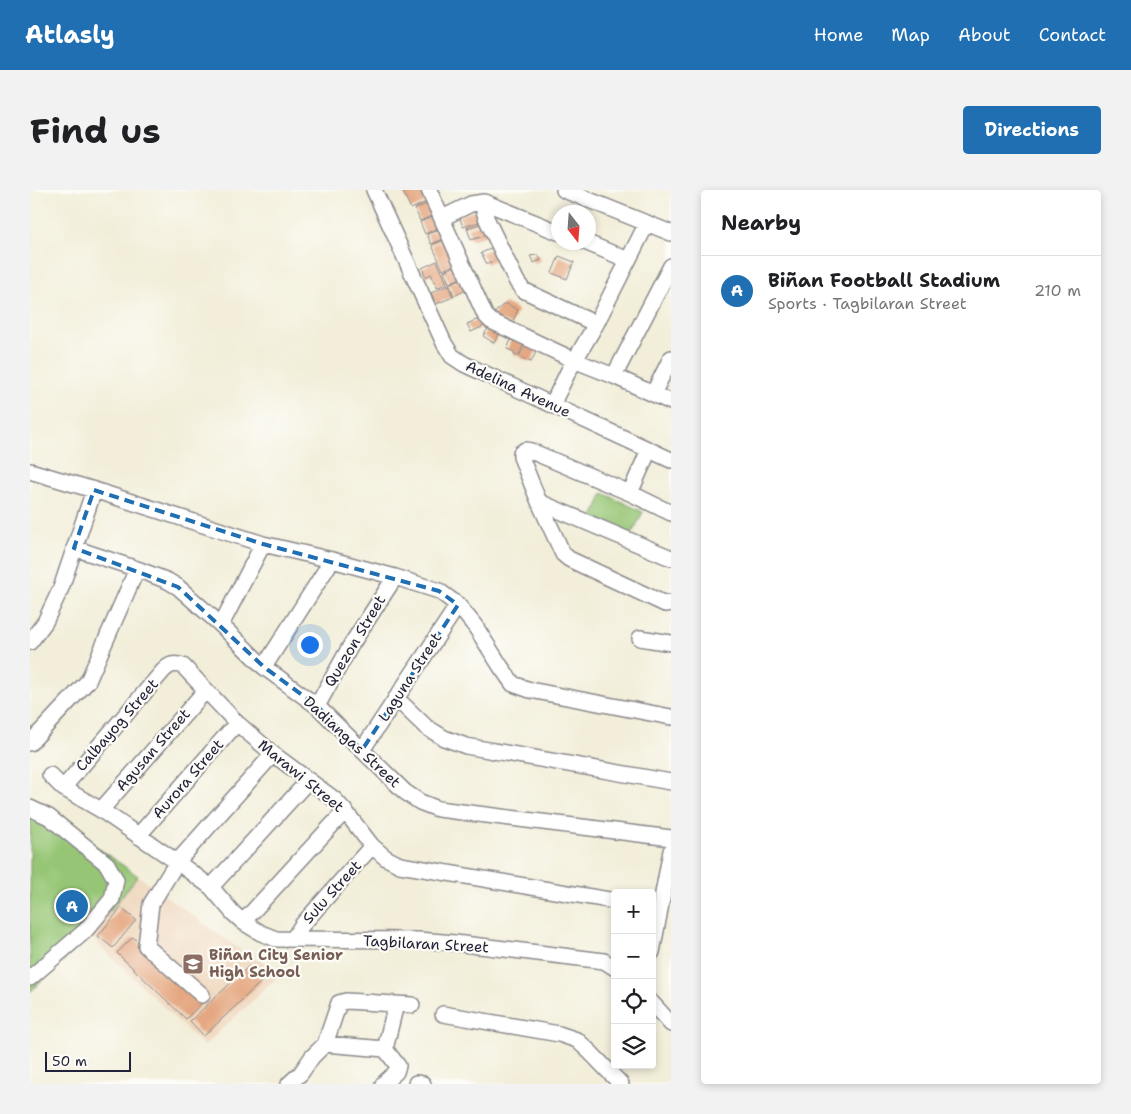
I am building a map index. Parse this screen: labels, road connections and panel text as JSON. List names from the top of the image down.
{
  "streets": {
    "street": [
      "Adelina Avenue",
      "Quezon Street",
      "Laguna Street",
      "Calbayog Street",
      "Dadiangas Street",
      "Agusan Street",
      "Marawi Street",
      "Aurora Street",
      "Sulu Street",
      "Tagbilaran Street"
    ]
  },
  "crossings": [
    ["Quezon Street", "Dadiangas Street"],
    ["Laguna Street", "Dadiangas Street"],
    ["Calbayog Street", "Marawi Street"],
    ["Calbayog Street", "Tagbilaran Street"],
    ["Agusan Street", "Marawi Street"],
    ["Agusan Street", "Tagbilaran Street"],
    ["Marawi Street", "Aurora Street"],
    ["Marawi Street", "Sulu Street"],
    ["Aurora Street", "Tagbilaran Street"],
    ["Sulu Street", "Tagbilaran Street"]
  ],
  "places": {
    "school or university": ["Biñan City Senior High School"]
  },
  "scale_bar": "50 m",
  "north": "bottom",
  "page": {
    "header": "Atlasly",
    "nav": [
      "Home",
      "Map",
      "About",
      "Contact"
    ],
    "buttons": "Directions",
    "title": "Find us",
    "heading": "Nearby",
    "list": [
      {
        "mark": "A",
        "name": "Biñan Football Stadium",
        "note": "Sports · Tagbilaran Street",
        "value": "210 m"
      }
    ],
    "pins": "A",
    "map_buttons": ["+", "−"],
    "scale": "50 m"
  }
}
